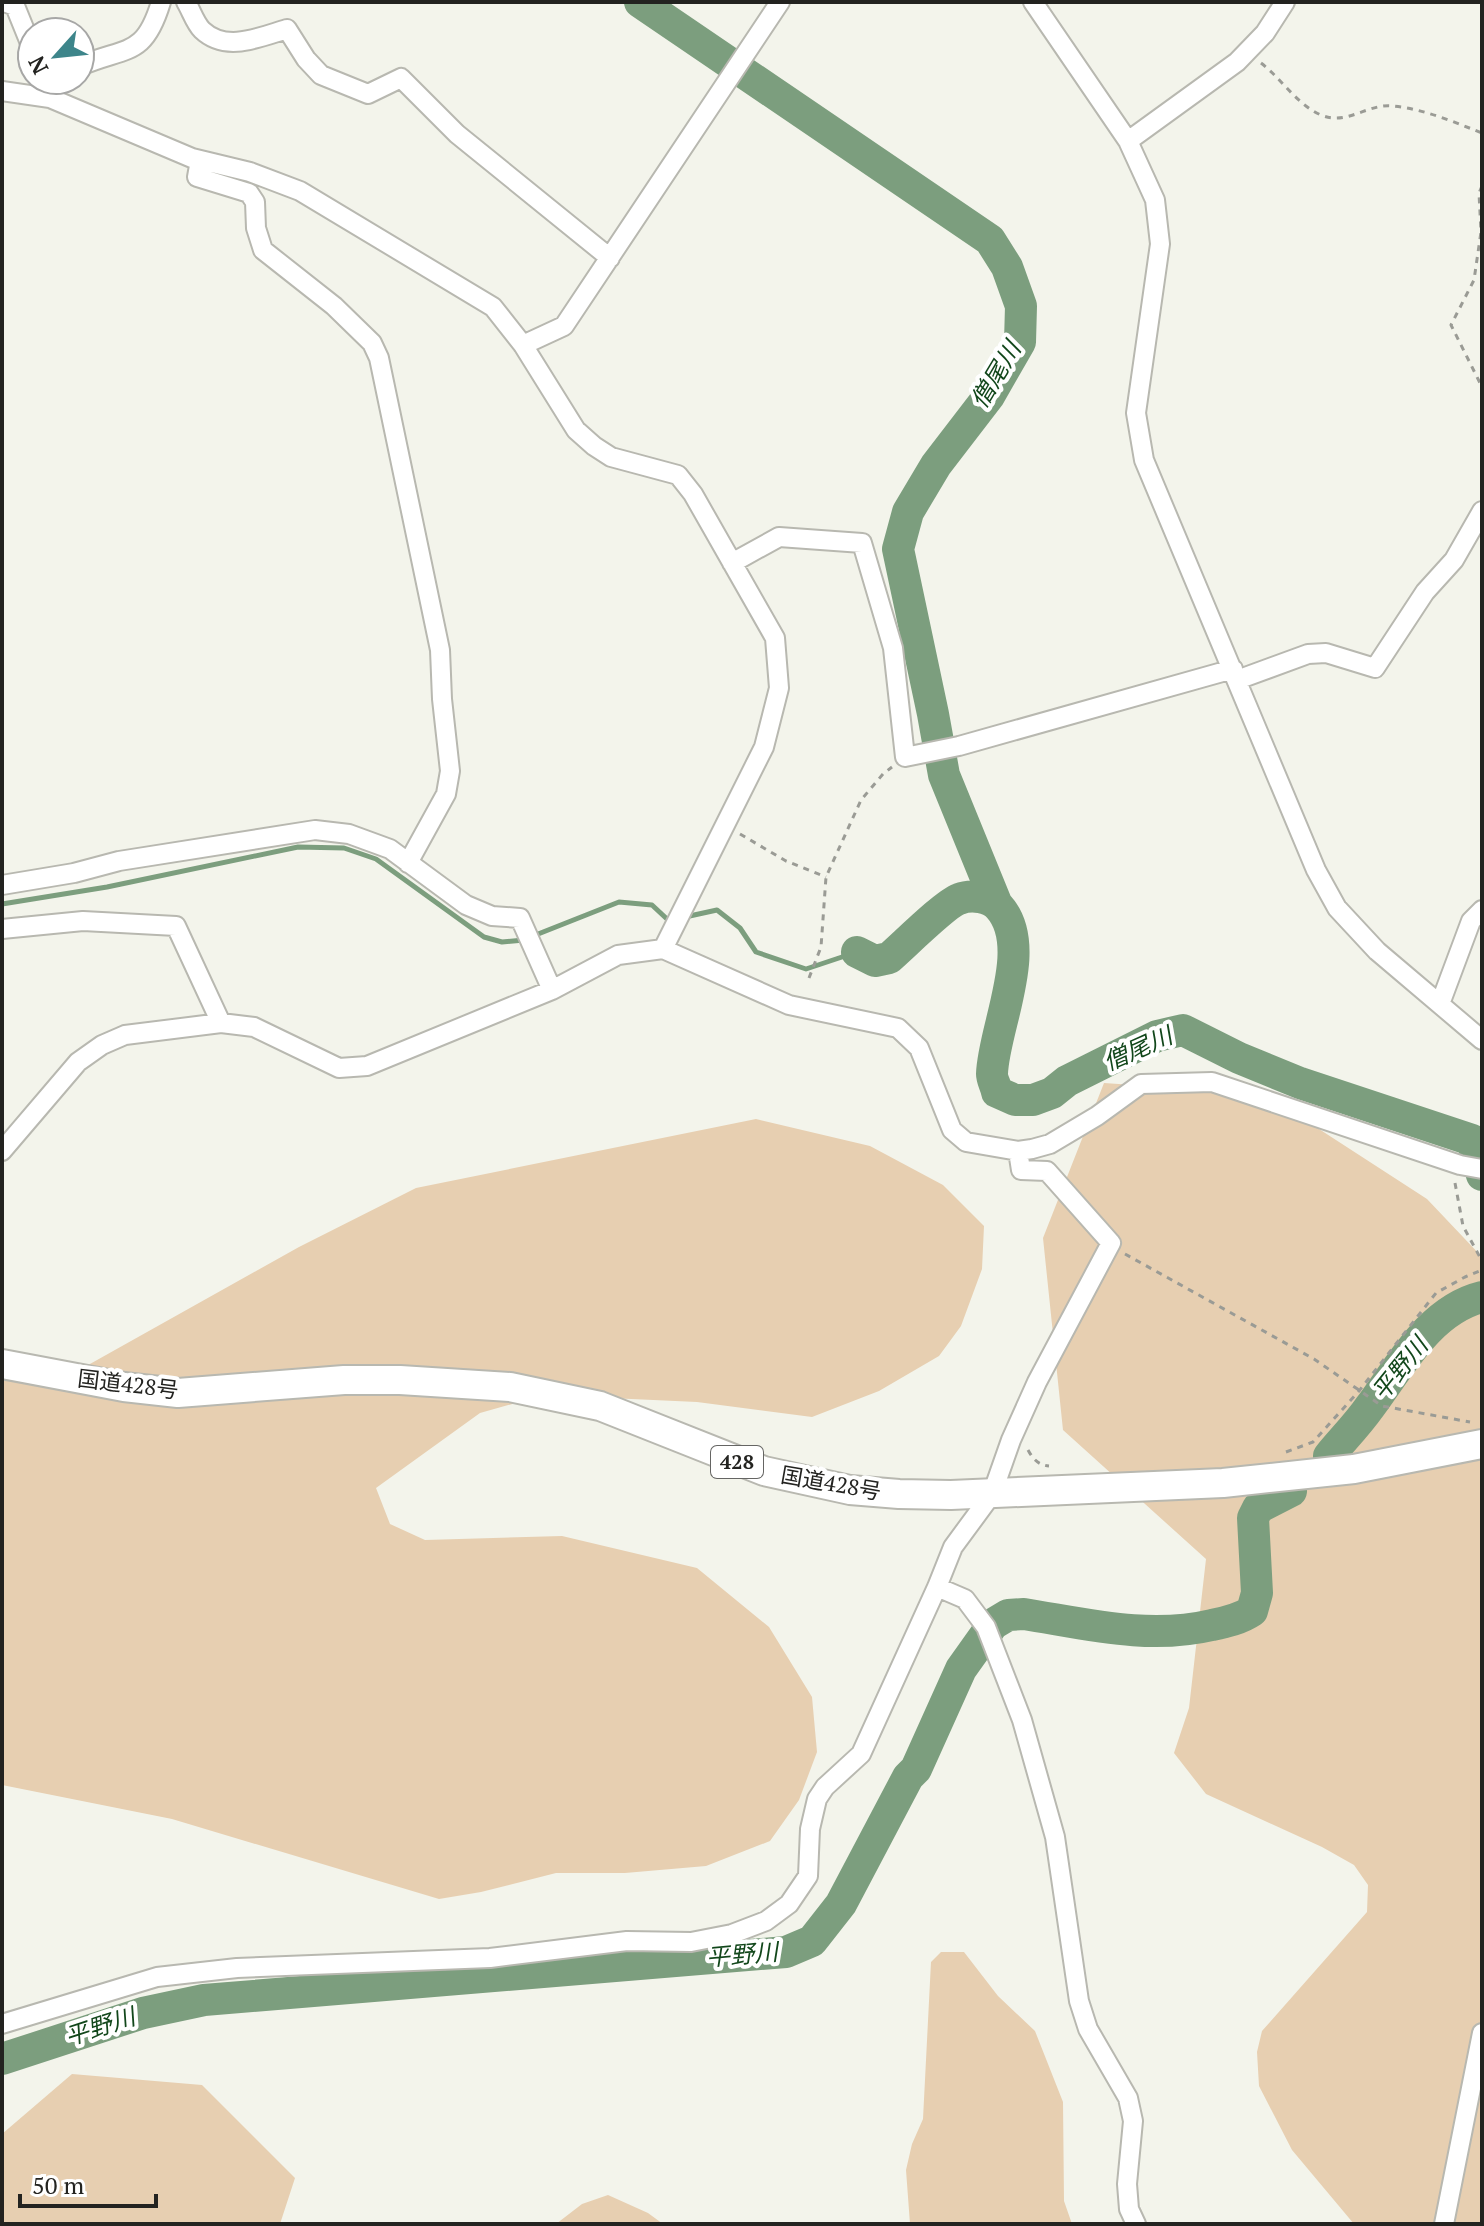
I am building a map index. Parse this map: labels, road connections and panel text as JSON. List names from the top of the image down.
{
  "streets": {
    "highway": ["国道428号", "428"]
  },
  "water": ["僧尾川", "平野川"],
  "scale_bar": "50 m",
  "north": "bottom left"
}
